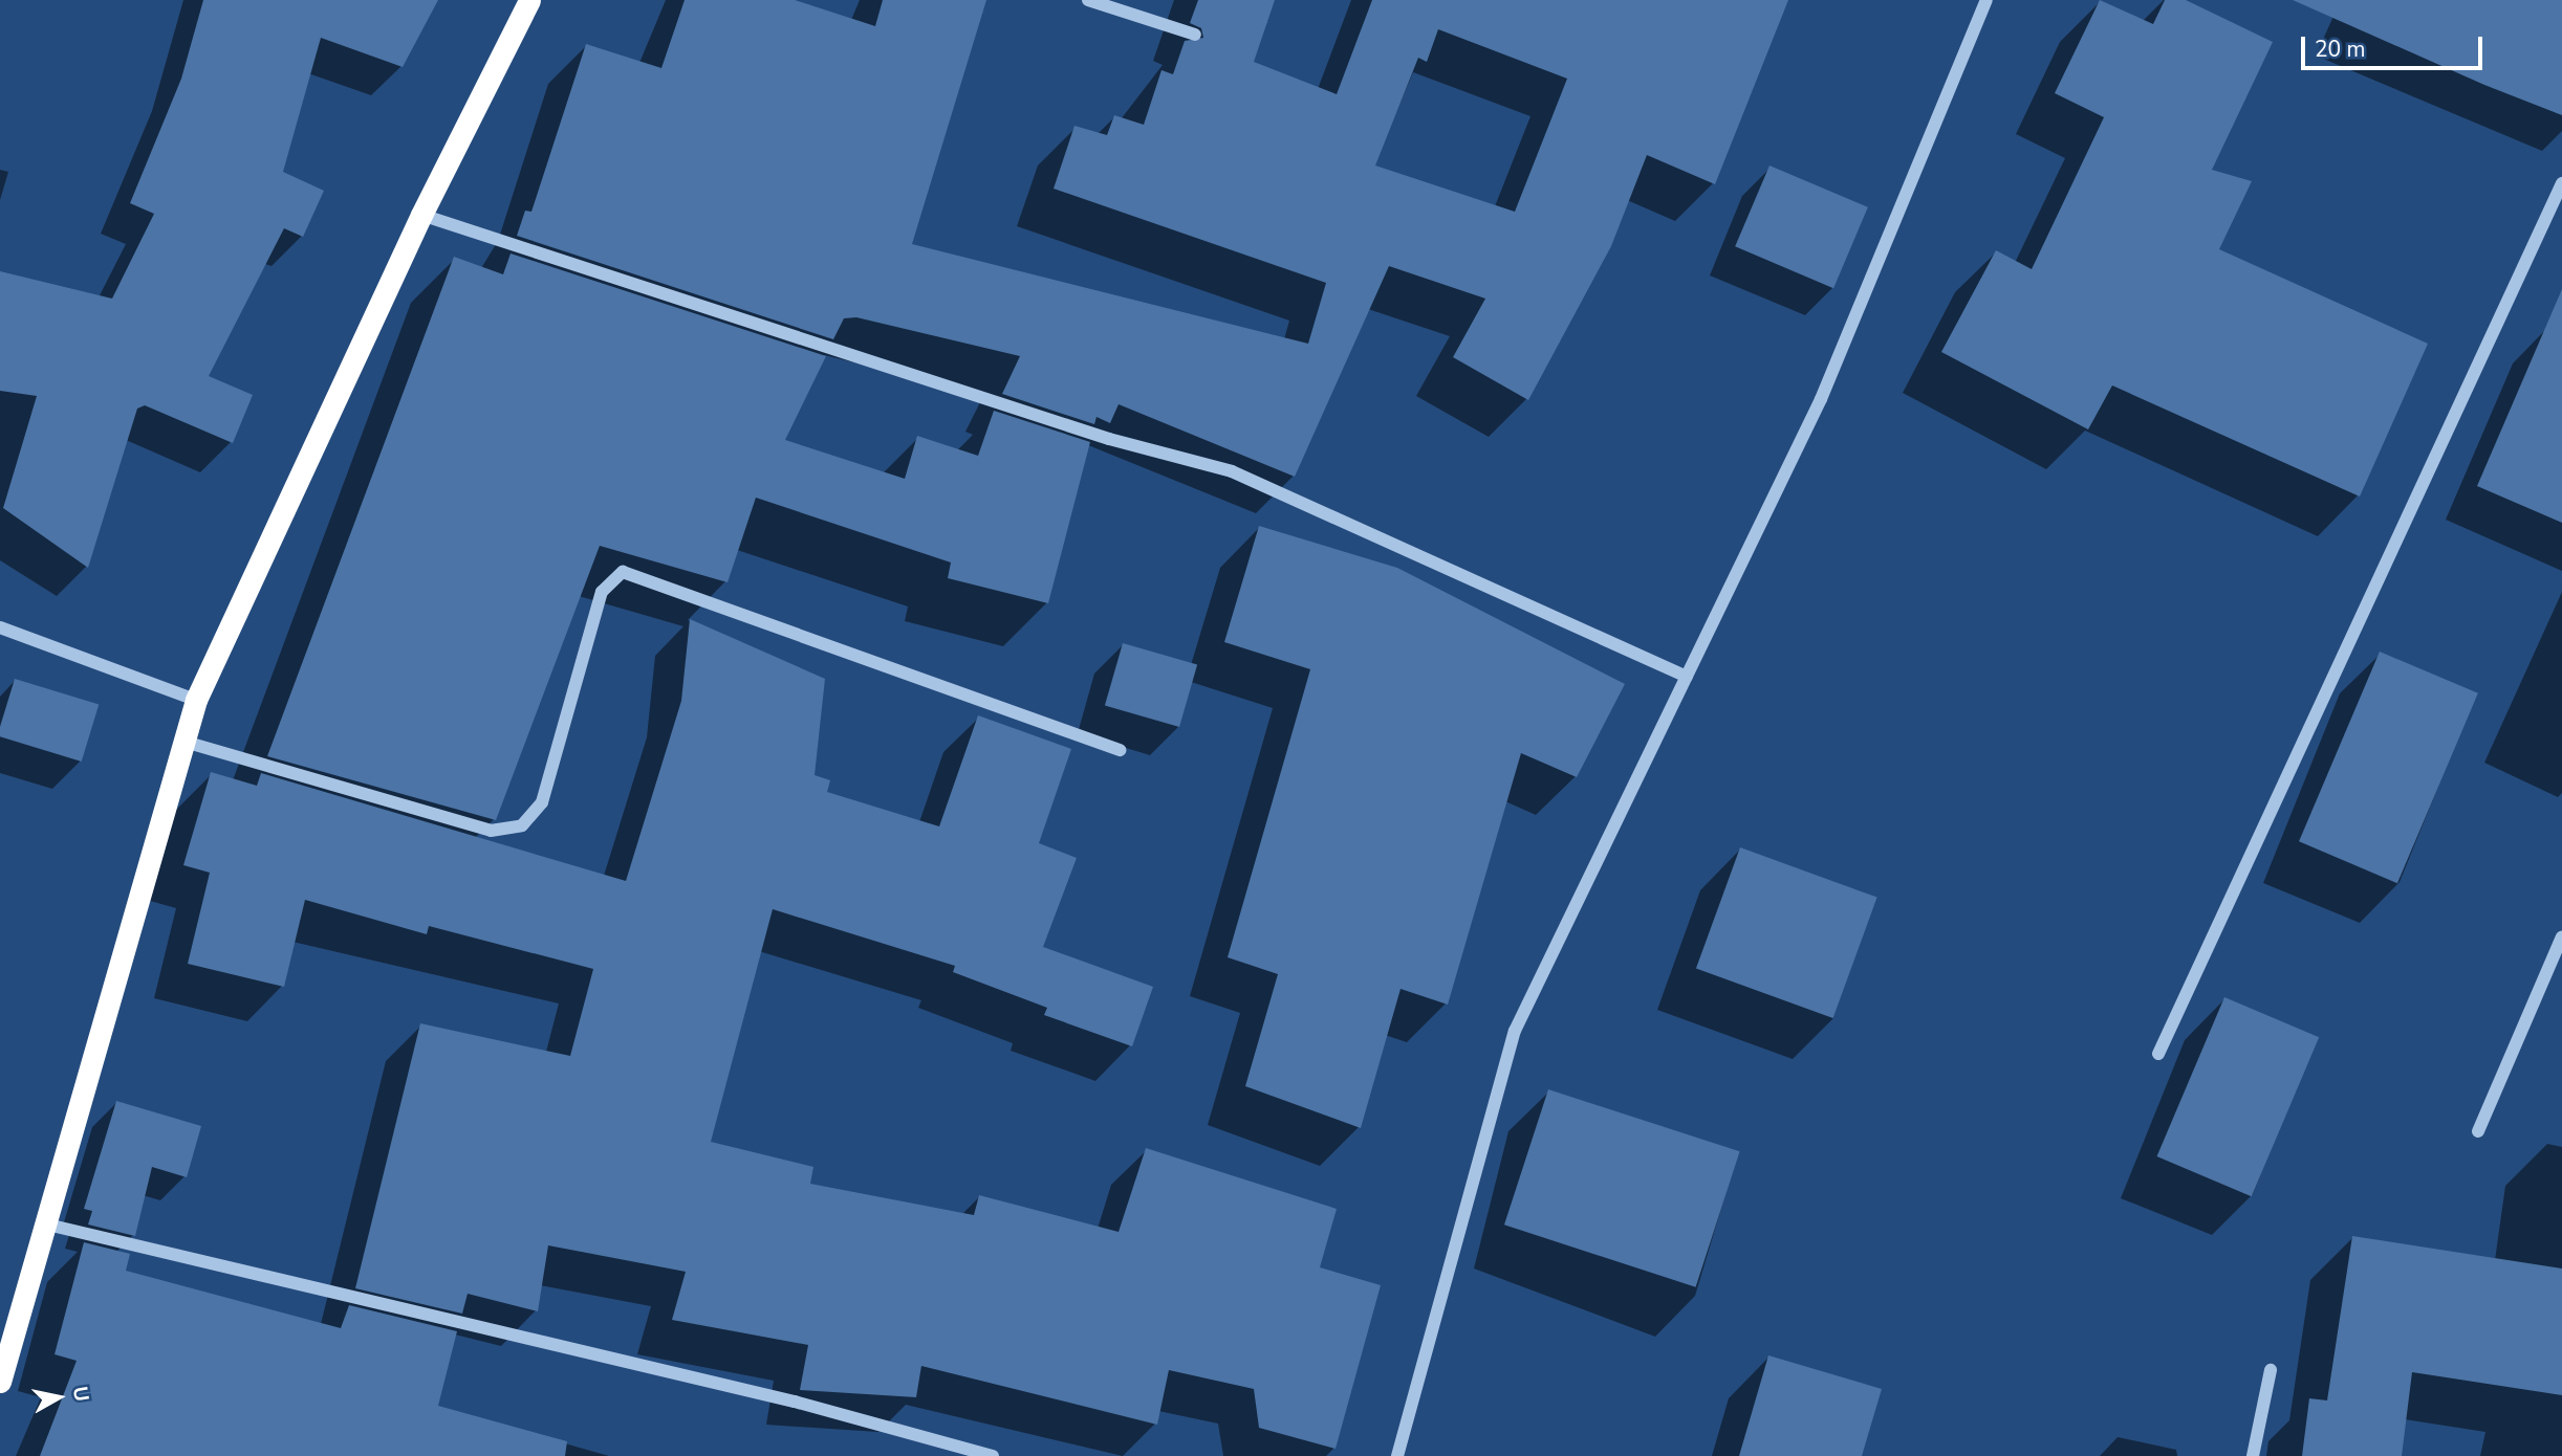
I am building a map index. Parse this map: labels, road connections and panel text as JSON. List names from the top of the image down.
{
  "scale_bar": "20 m",
  "north": "right"
}
